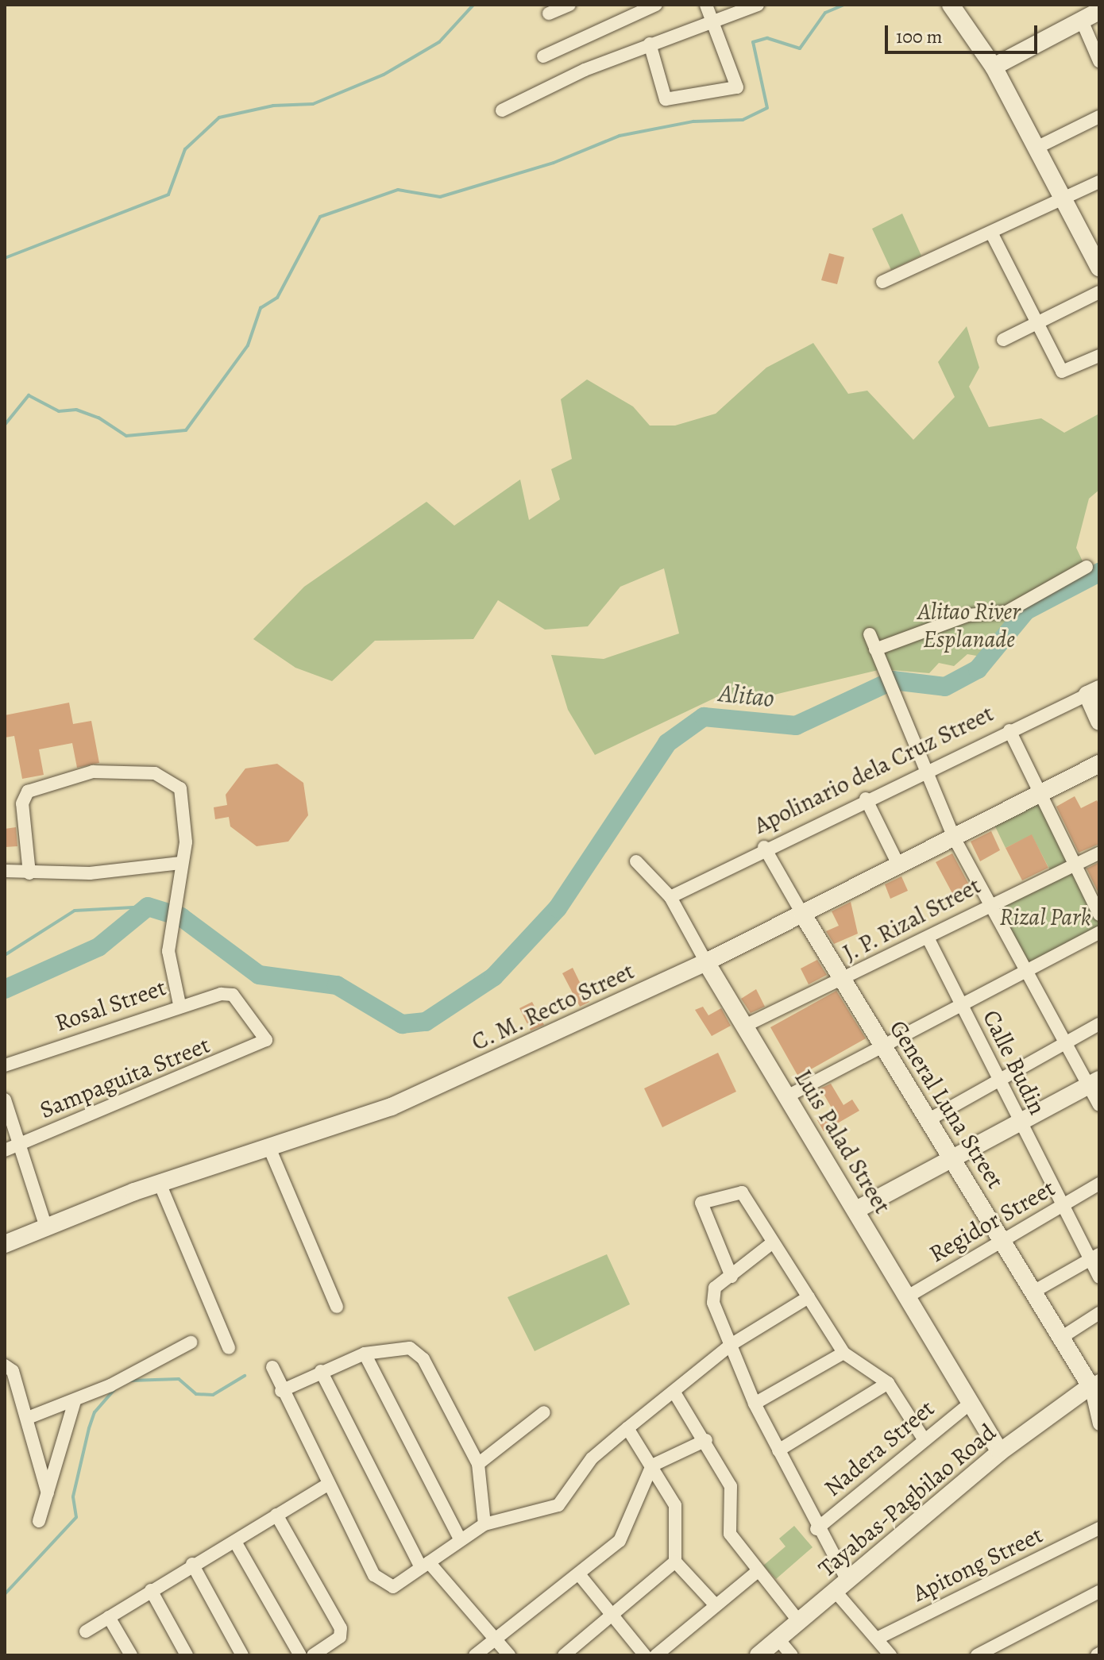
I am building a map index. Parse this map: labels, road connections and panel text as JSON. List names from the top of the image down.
{
  "streets": {
    "main road": [
      "C. M. Recto Street",
      "General Luna Street",
      "Luis Palad Street",
      "Tayabas-Pagbilao Road"
    ],
    "street": [
      "Apolinario dela Cruz Street",
      "J. P. Rizal Street",
      "Rosal Street",
      "Calle Budin",
      "Sampaguita Street",
      "Regidor Street",
      "Nadera Street",
      "Apitong Street"
    ]
  },
  "crossings": [
    ["Apolinario dela Cruz Street", "General Luna Street"],
    ["Apolinario dela Cruz Street", "Luis Palad Street"],
    ["J. P. Rizal Street", "Calle Budin"],
    ["J. P. Rizal Street", "General Luna Street"],
    ["J. P. Rizal Street", "Luis Palad Street"],
    ["Rosal Street", "Sampaguita Street"],
    ["C. M. Recto Street", "General Luna Street"],
    ["C. M. Recto Street", "Luis Palad Street"],
    ["Calle Budin", "Regidor Street"],
    ["General Luna Street", "Regidor Street"],
    ["General Luna Street", "Tayabas-Pagbilao Road"],
    ["Luis Palad Street", "Regidor Street"],
    ["Luis Palad Street", "Nadera Street"],
    ["Luis Palad Street", "Tayabas-Pagbilao Road"]
  ],
  "water": ["Alitao"],
  "parks": ["Alitao River Esplanade", "Rizal Park"],
  "scale_bar": "100 m"
}
